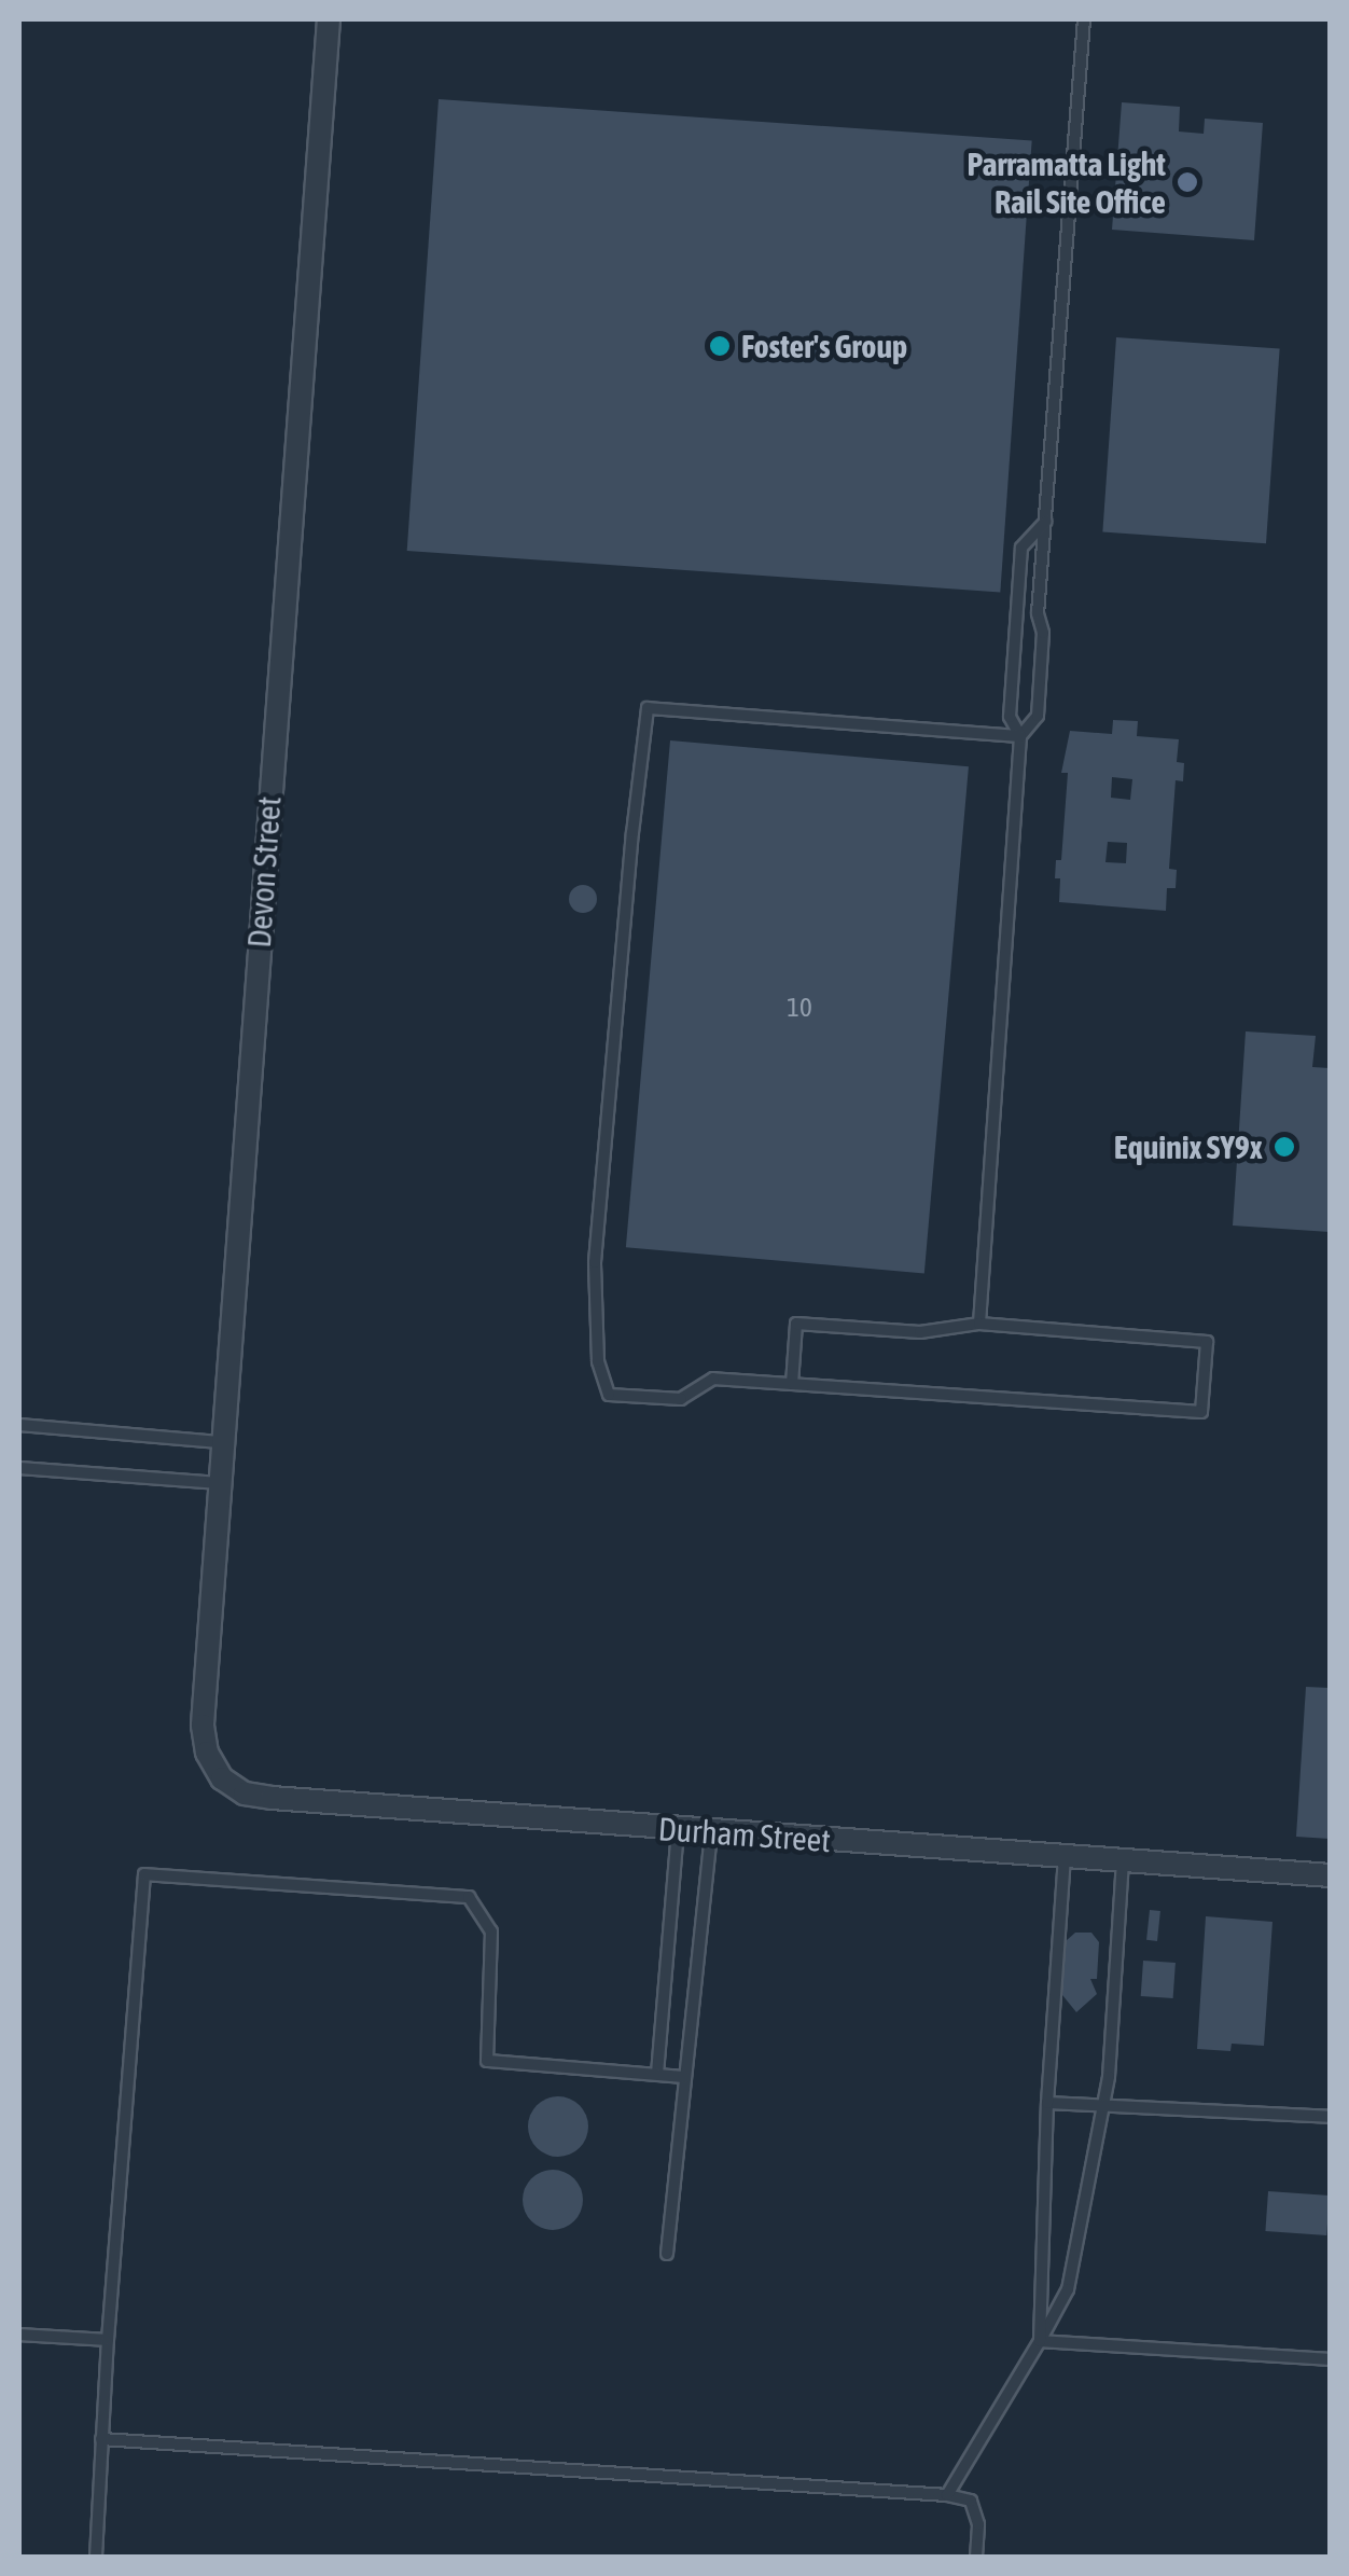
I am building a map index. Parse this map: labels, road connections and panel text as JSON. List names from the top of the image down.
{
  "streets": {
    "street": ["Devon Street", "Durham Street"]
  },
  "crossings": [
    ["Devon Street", "Durham Street"]
  ],
  "places": ["Parramatta Light Rail Site Office", "Foster's Group", "Equinix SY9x"],
  "house_numbers": ["10"]
}
